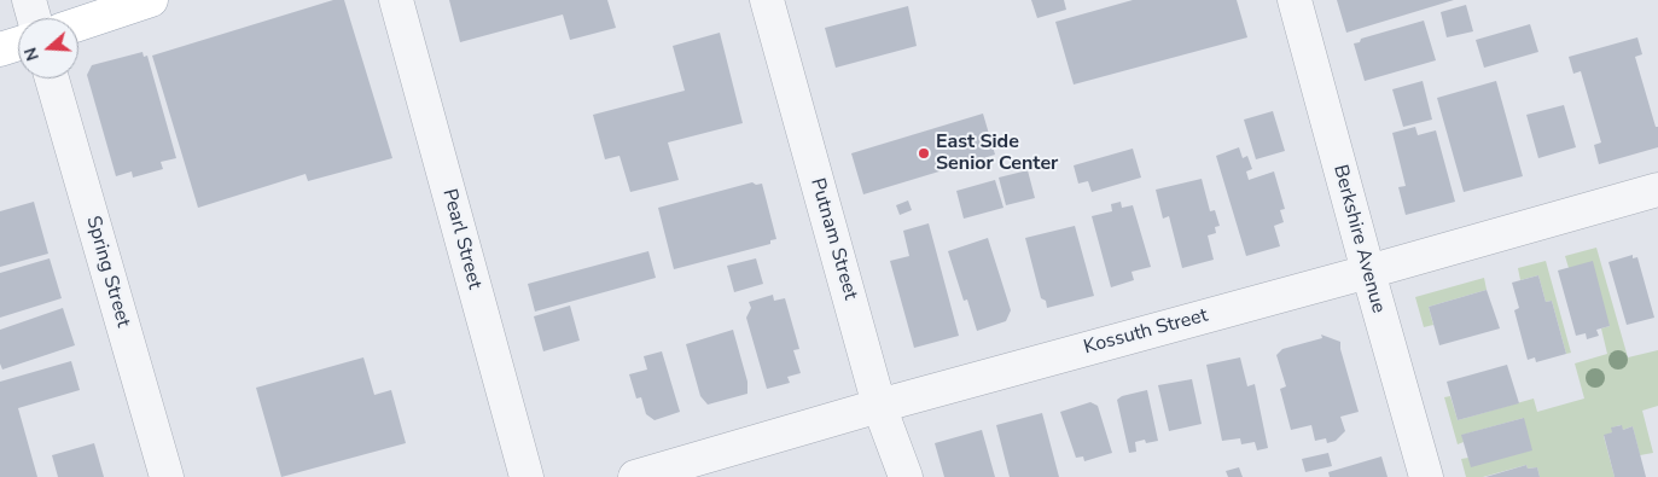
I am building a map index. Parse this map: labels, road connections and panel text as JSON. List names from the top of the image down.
{
  "streets": {
    "street": [
      "Pearl Street",
      "Putnam Street",
      "Berkshire Avenue",
      "Spring Street",
      "Kossuth Street"
    ]
  },
  "crossings": [
    ["Putnam Street", "Kossuth Street"],
    ["Berkshire Avenue", "Kossuth Street"]
  ],
  "places": ["East Side Senior Center"],
  "north": "left"
}
